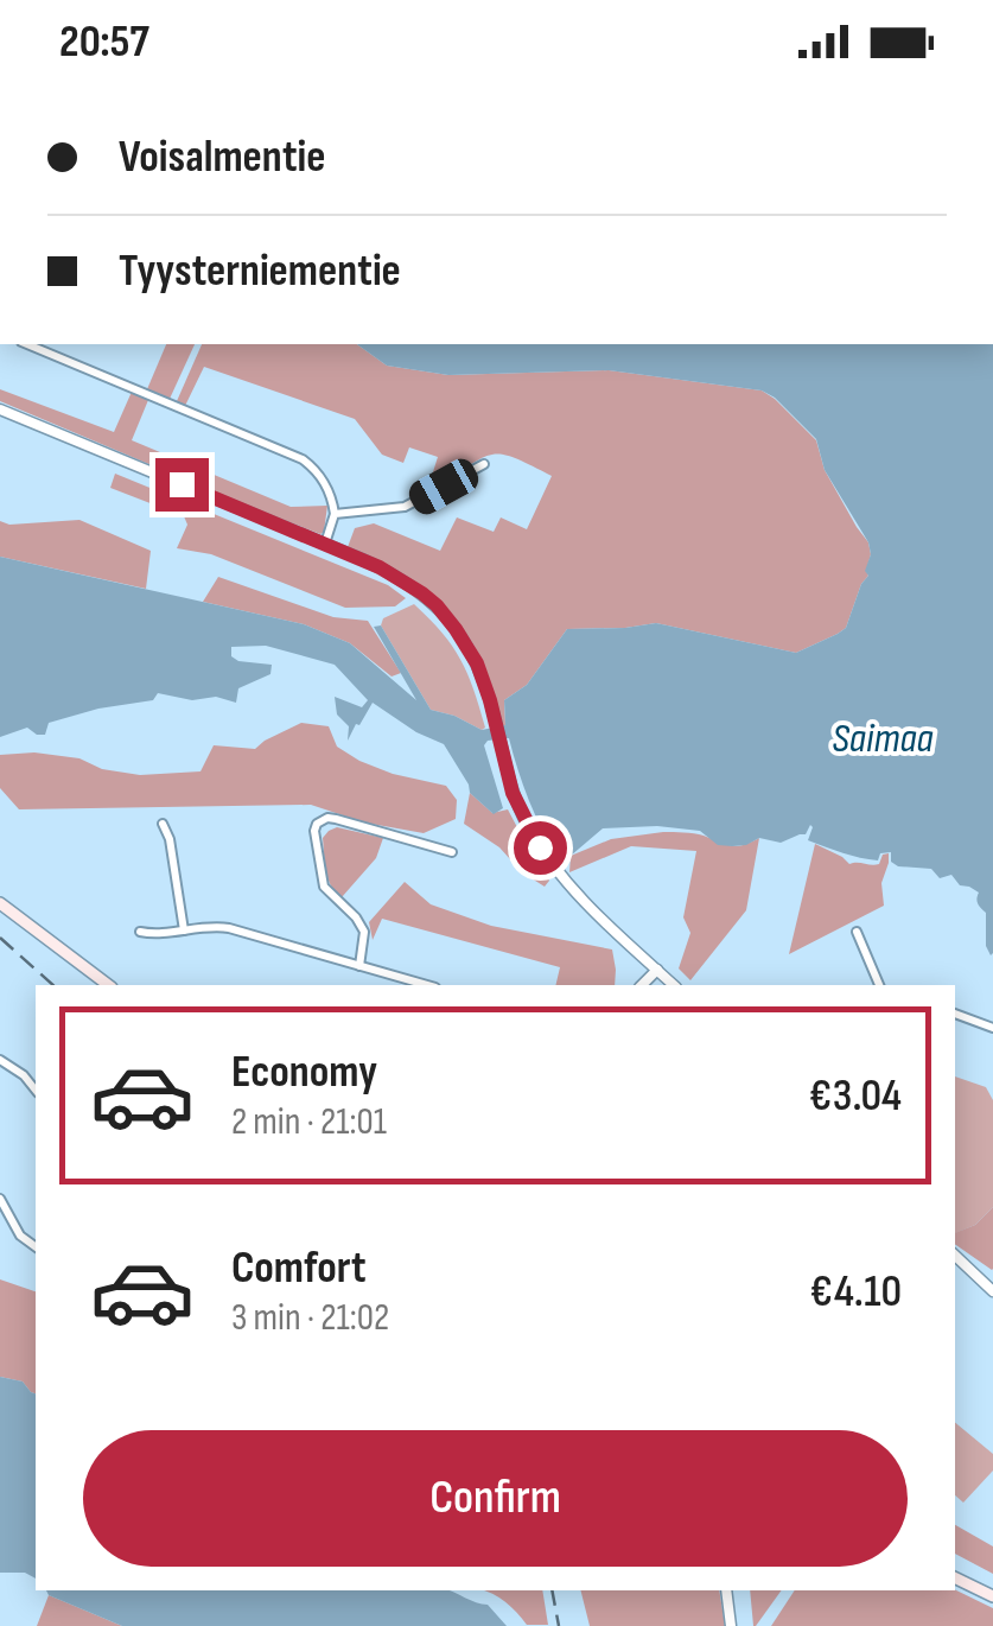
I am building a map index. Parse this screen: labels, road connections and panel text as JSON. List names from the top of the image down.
{
  "water": ["Saimaa"],
  "page": {
    "status": "20:57",
    "banner": ["Voisalmentie", "Tyysterniementie"],
    "list": [
      {
        "name": "Economy",
        "note": "2 min · 21:01",
        "value": "€3.04"
      },
      {
        "name": "Comfort",
        "note": "3 min · 21:02",
        "value": "€4.10"
      }
    ],
    "buttons": "Confirm"
  }
}
